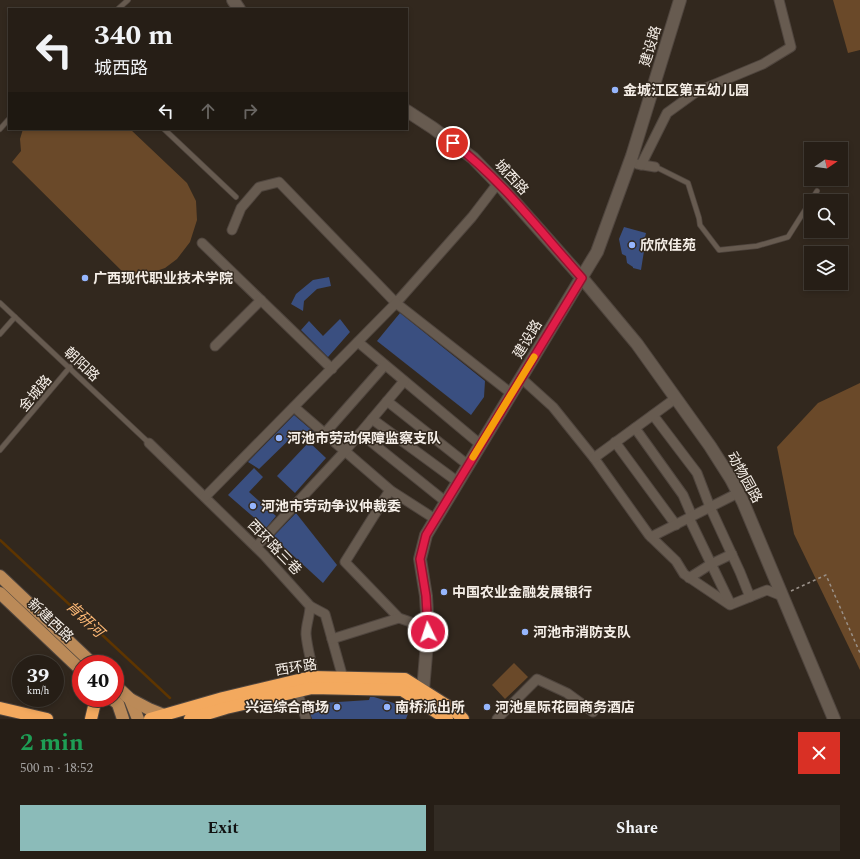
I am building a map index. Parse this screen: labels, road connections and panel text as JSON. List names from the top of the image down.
{
  "streets": {
    "highway": ["西环路"],
    "main road": ["新建西路"],
    "street": [
      "建设路",
      "城西路",
      "动物园路",
      "西环路三巷"
    ],
    "lane": ["朝阳路", "金城路"]
  },
  "crossings": [
    ["建设路", "城西路"],
    ["建设路", "动物园路"],
    ["建设路", "西环路"],
    ["城西路", "动物园路"],
    ["朝阳路", "金城路"],
    ["朝阳路", "西环路三巷"],
    ["西环路三巷", "西环路"]
  ],
  "water": ["肯研河"],
  "places": [
    "金城江区第五幼儿园",
    "欣欣佳苑",
    "广西现代职业技术学院",
    "河池市劳动保障监察支队",
    "河池市劳动争议仲裁委",
    "中国农业金融发展银行",
    "河池市消防支队",
    "兴运综合商场",
    "南桥派出所",
    "河池星际花园商务酒店"
  ],
  "north": "right",
  "page": {
    "turn": ["340 m", "城西路"],
    "speed": "39 km/h",
    "limit": "40",
    "heading": ["2 min", "500 m · 18:52"],
    "buttons": ["Exit", "Share"]
  }
}
